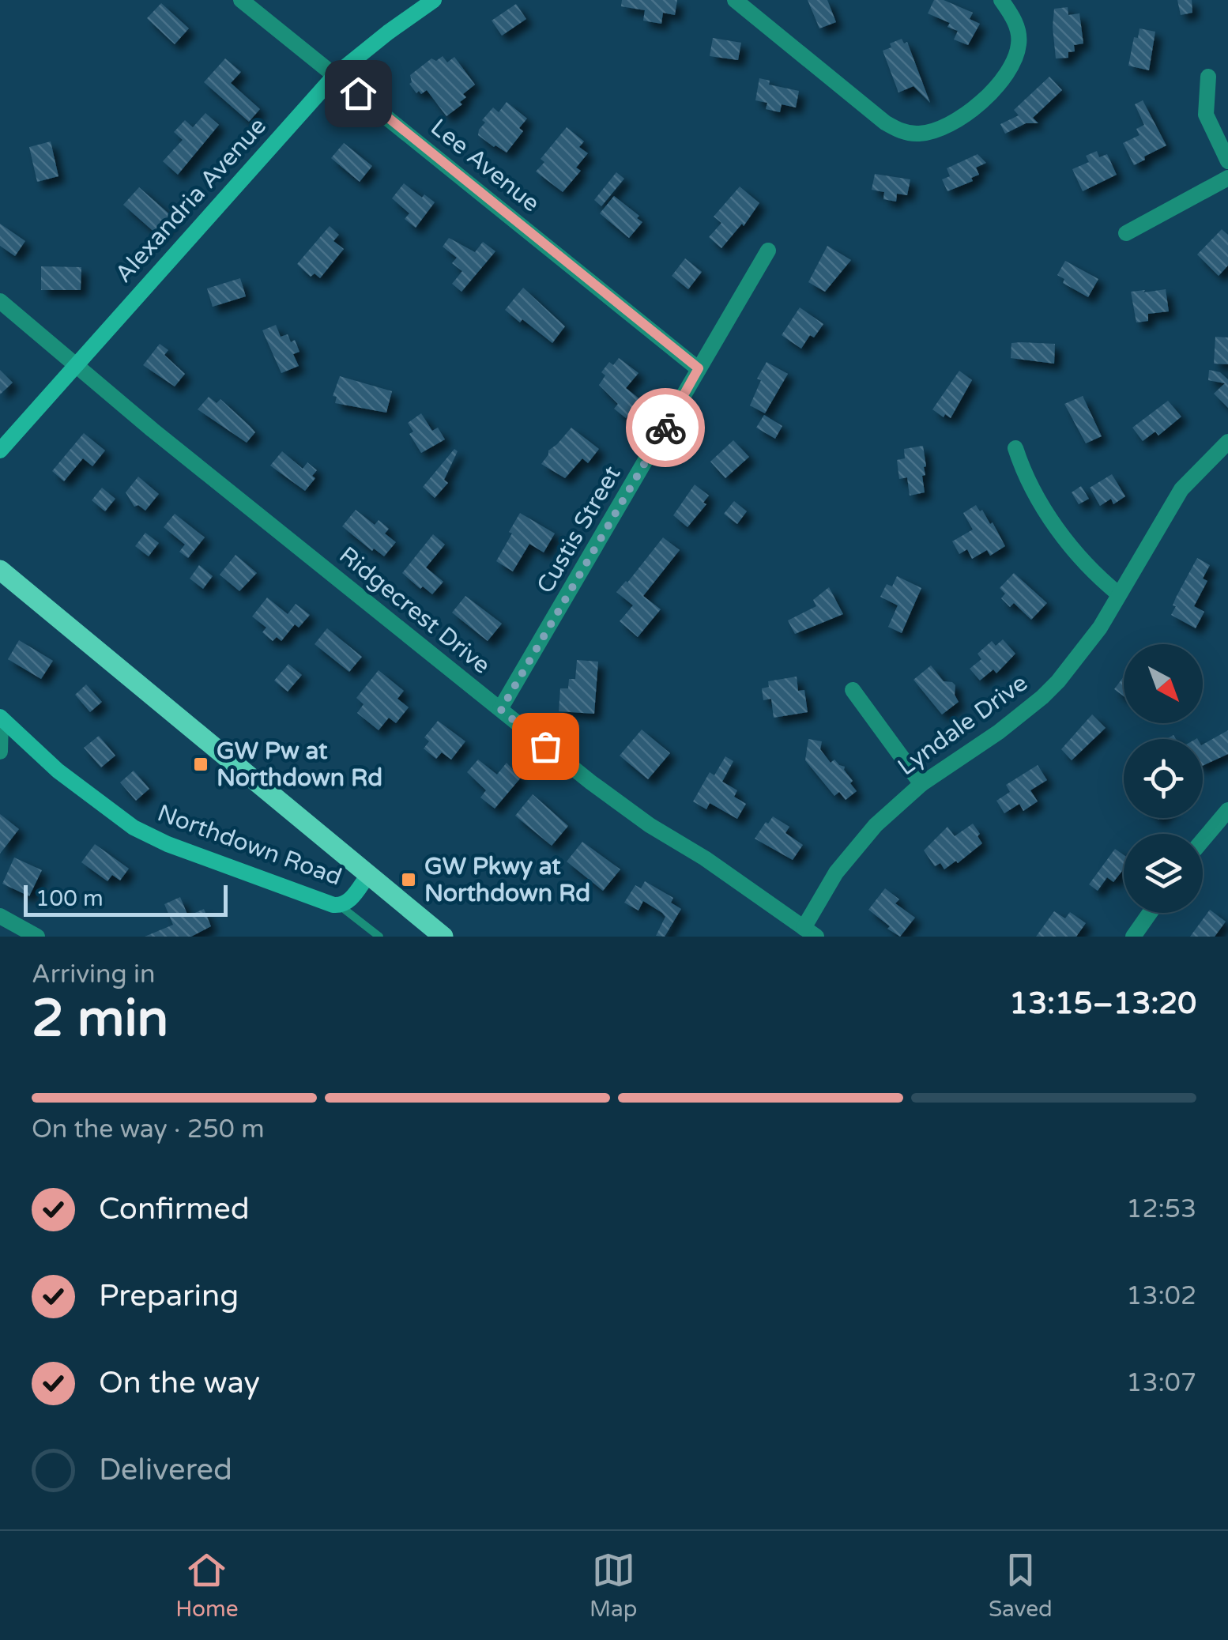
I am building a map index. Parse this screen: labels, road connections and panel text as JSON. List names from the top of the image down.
{
  "streets": {
    "street": [
      "Lee Avenue",
      "Alexandria Avenue",
      "Custis Street",
      "Ridgecrest Drive",
      "Lyndale Drive",
      "Northdown Road"
    ]
  },
  "crossings": [
    ["Lee Avenue", "Alexandria Avenue"],
    ["Lee Avenue", "Custis Street"],
    ["Alexandria Avenue", "Ridgecrest Drive"],
    ["Custis Street", "Ridgecrest Drive"],
    ["Ridgecrest Drive", "Lyndale Drive"]
  ],
  "places": {
    "transit": ["GW Pw at Northdown Rd", "GW Pkwy at Northdown Rd"]
  },
  "scale_bar": "100 m",
  "north": "bottom right",
  "page": {
    "scale": "100 m",
    "heading": ["2 min", "Arriving in", "13:15–13:20"],
    "bar": "On the way · 250 m",
    "list": [
      ["Confirmed", "12:53"],
      ["Preparing", "13:02"],
      ["On the way", "13:07"],
      "Delivered"
    ],
    "tabs": ["Home", "Map", "Saved"]
  }
}
